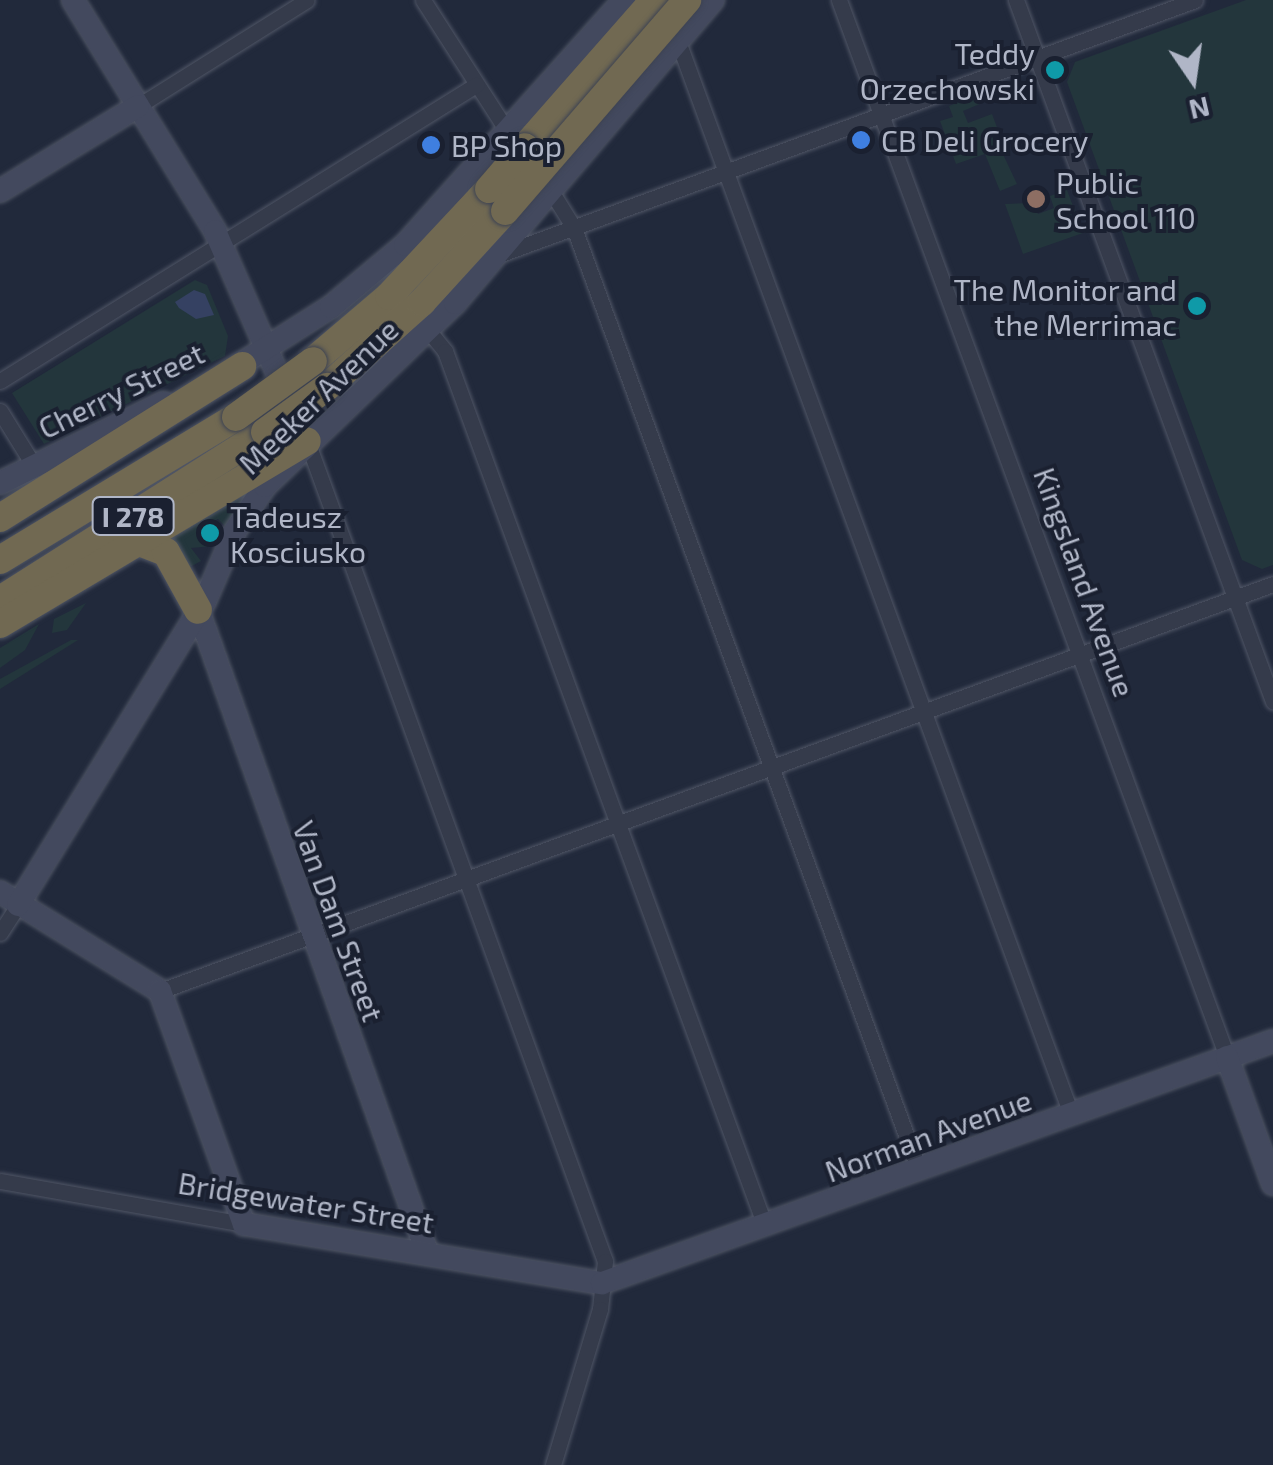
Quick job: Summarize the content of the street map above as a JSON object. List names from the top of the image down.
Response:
{
  "streets": {
    "highway": ["I 278"],
    "main road": [
      "Cherry Street",
      "Meeker Avenue",
      "Kingsland Avenue",
      "Van Dam Street",
      "Norman Avenue",
      "Bridgewater Street"
    ]
  },
  "crossings": [
    ["Cherry Street", "Meeker Avenue"],
    ["Meeker Avenue", "Van Dam Street"],
    ["Kingsland Avenue", "Norman Avenue"],
    ["Van Dam Street", "Bridgewater Street"],
    ["Norman Avenue", "Bridgewater Street"]
  ],
  "places": [
    "Teddy Orzechowski",
    "CB Deli Grocery",
    "BP Shop",
    "Public School 110",
    "The Monitor and the Merrimac",
    "Tadeusz Kosciusko"
  ],
  "north": "bottom"
}
